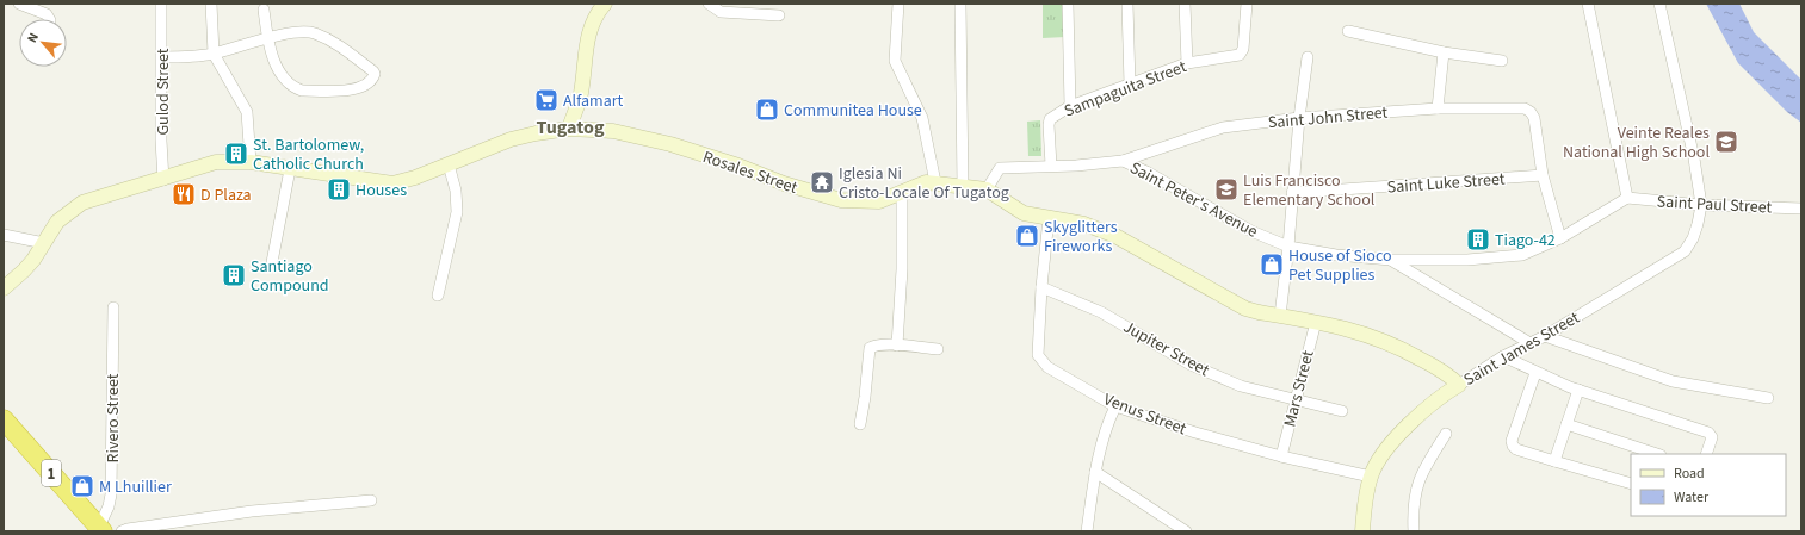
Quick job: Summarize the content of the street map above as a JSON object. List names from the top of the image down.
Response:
{
  "streets": {
    "highway": ["1"],
    "street": [
      "Sampaguita Street",
      "Gulod Street",
      "Saint John Street",
      "Rosales Street",
      "Saint Luke Street",
      "Saint Peter's Avenue",
      "Saint Paul Street",
      "Jupiter Street",
      "Saint James Street",
      "Mars Street",
      "Venus Street",
      "Rivero Street"
    ]
  },
  "crossings": [
    ["Sampaguita Street", "Saint Peter's Avenue"],
    ["Gulod Street", "Rosales Street"],
    ["Saint John Street", "Saint Luke Street"],
    ["Saint John Street", "Saint Peter's Avenue"],
    ["Rosales Street", "Saint Peter's Avenue"],
    ["Rosales Street", "Saint James Street"],
    ["Saint Peter's Avenue", "Saint Paul Street"],
    ["Saint Peter's Avenue", "Saint James Street"],
    ["Saint Paul Street", "Saint James Street"],
    ["Jupiter Street", "Mars Street"],
    ["Jupiter Street", "Venus Street"],
    ["Saint James Street", "Mars Street"],
    ["Saint James Street", "Venus Street"],
    ["Mars Street", "Venus Street"],
    ["Rivero Street", "1"]
  ],
  "districts": ["Tugatog"],
  "places": {
    "supermarket": ["Alfamart"],
    "shop": [
      "Communitea House",
      "Skyglitters Fireworks",
      "House of Sioco Pet Supplies",
      "M Lhuillier"
    ],
    "school or university": ["Veinte Reales National High School", "Luis Francisco Elementary School"],
    "building": [
      "St. Bartolomew, Catholic Church",
      "Houses",
      "Tiago-42",
      "Santiago Compound"
    ],
    "temple": ["Iglesia Ni Cristo-Locale Of Tugatog"],
    "restaurant": ["D Plaza"]
  },
  "legend": ["Road", "Water"],
  "north": "top left"
}
